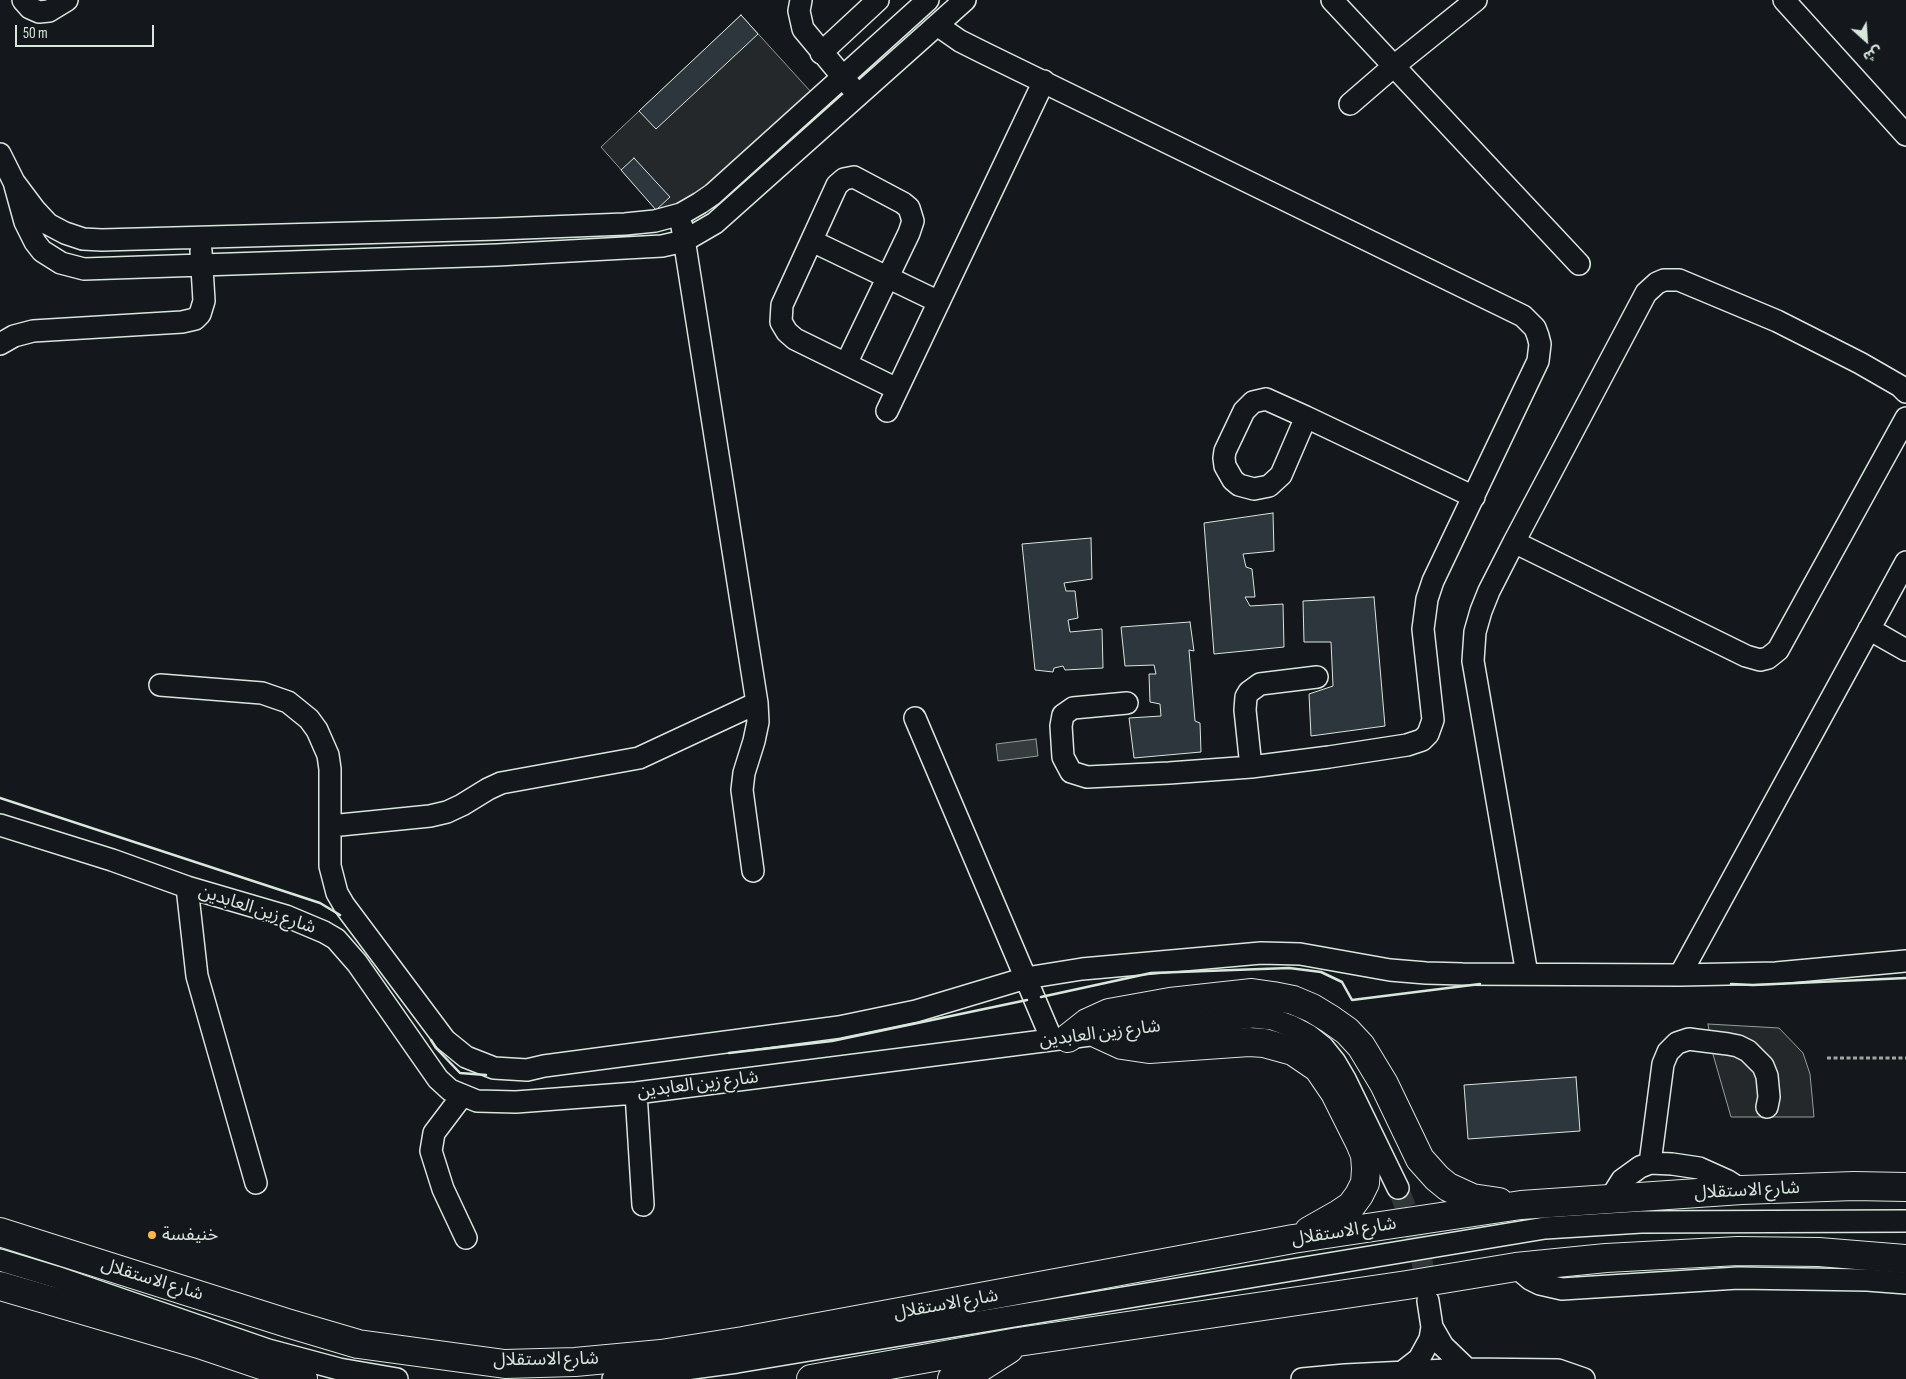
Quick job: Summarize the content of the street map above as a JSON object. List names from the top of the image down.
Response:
{
  "streets": {
    "highway": ["شارع الاستقلال"],
    "street": ["شارع زين العابدين"]
  },
  "places": ["خنيفسة"],
  "scale_bar": "50 m",
  "north": "bottom right"
}
